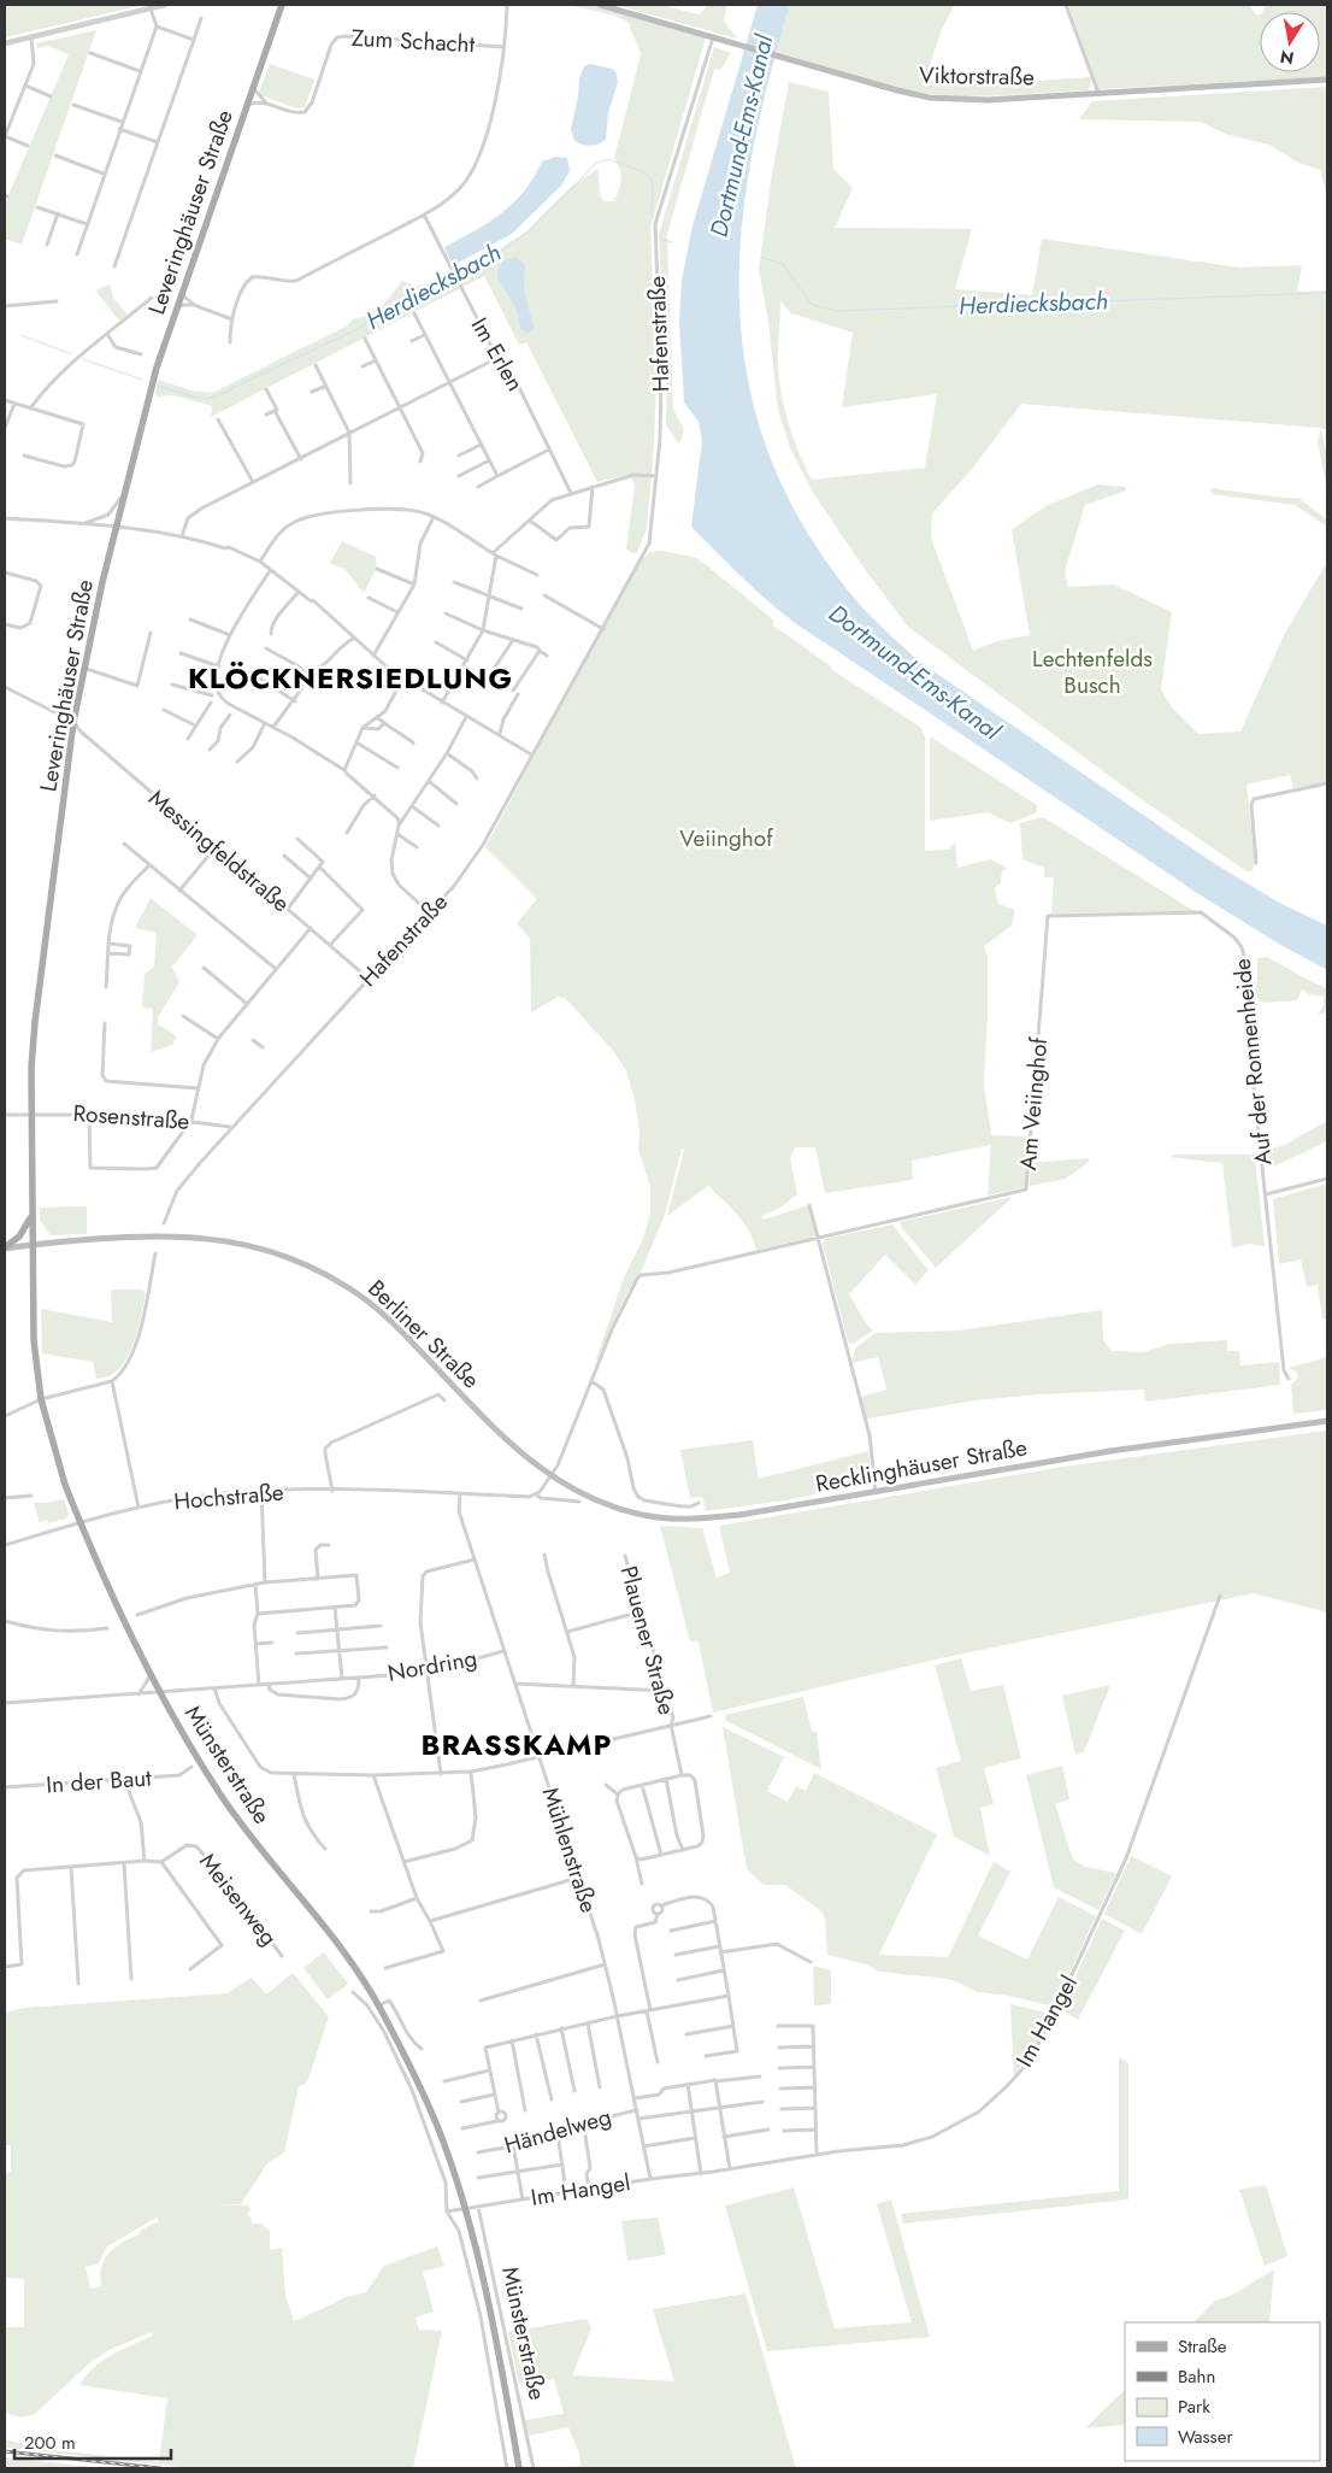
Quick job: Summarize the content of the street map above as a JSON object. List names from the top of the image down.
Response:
{
  "streets": {
    "main road": [
      "Viktorstraße",
      "Leveringhäuser Straße",
      "Berliner Straße",
      "Recklinghäuser Straße",
      "Münsterstraße"
    ],
    "street": [
      "Zum Schacht",
      "Hafenstraße",
      "Im Erlen",
      "Messingfeldstraße",
      "Auf der Ronnenheide",
      "Am Veiinghof",
      "Rosenstraße",
      "Hochstraße",
      "Plauener Straße",
      "Nordring",
      "In der Baut",
      "Mühlenstraße",
      "Meisenweg",
      "Im Hangel",
      "Händelweg"
    ]
  },
  "crossings": [
    ["Zum Schacht", "Leveringhäuser Straße"],
    ["Viktorstraße", "Hafenstraße"],
    ["Leveringhäuser Straße", "Messingfeldstraße"],
    ["Leveringhäuser Straße", "Rosenstraße"],
    ["Leveringhäuser Straße", "Berliner Straße"],
    ["Leveringhäuser Straße", "Hochstraße"],
    ["Leveringhäuser Straße", "Münsterstraße"],
    ["Hafenstraße", "Messingfeldstraße"],
    ["Hafenstraße", "Rosenstraße"],
    ["Auf der Ronnenheide", "Am Veiinghof"],
    ["Am Veiinghof", "Recklinghäuser Straße"],
    ["Berliner Straße", "Recklinghäuser Straße"],
    ["Hochstraße", "Münsterstraße"],
    ["Hochstraße", "Mühlenstraße"],
    ["Nordring", "Münsterstraße"],
    ["Nordring", "Mühlenstraße"],
    ["Münsterstraße", "Im Hangel"],
    ["Mühlenstraße", "Im Hangel"],
    ["Mühlenstraße", "Händelweg"]
  ],
  "districts": ["KLÖCKNERSIEDLUNG", "BRASSKAMP"],
  "water": ["Dortmund-Ems-Kanal", "Herdiecksbach"],
  "parks": ["Lechtenfelds Busch", "Veiinghof"],
  "legend": [
    "Straße",
    "Bahn",
    "Park",
    "Wasser"
  ],
  "scale_bar": "200 m",
  "north": "bottom"
}
